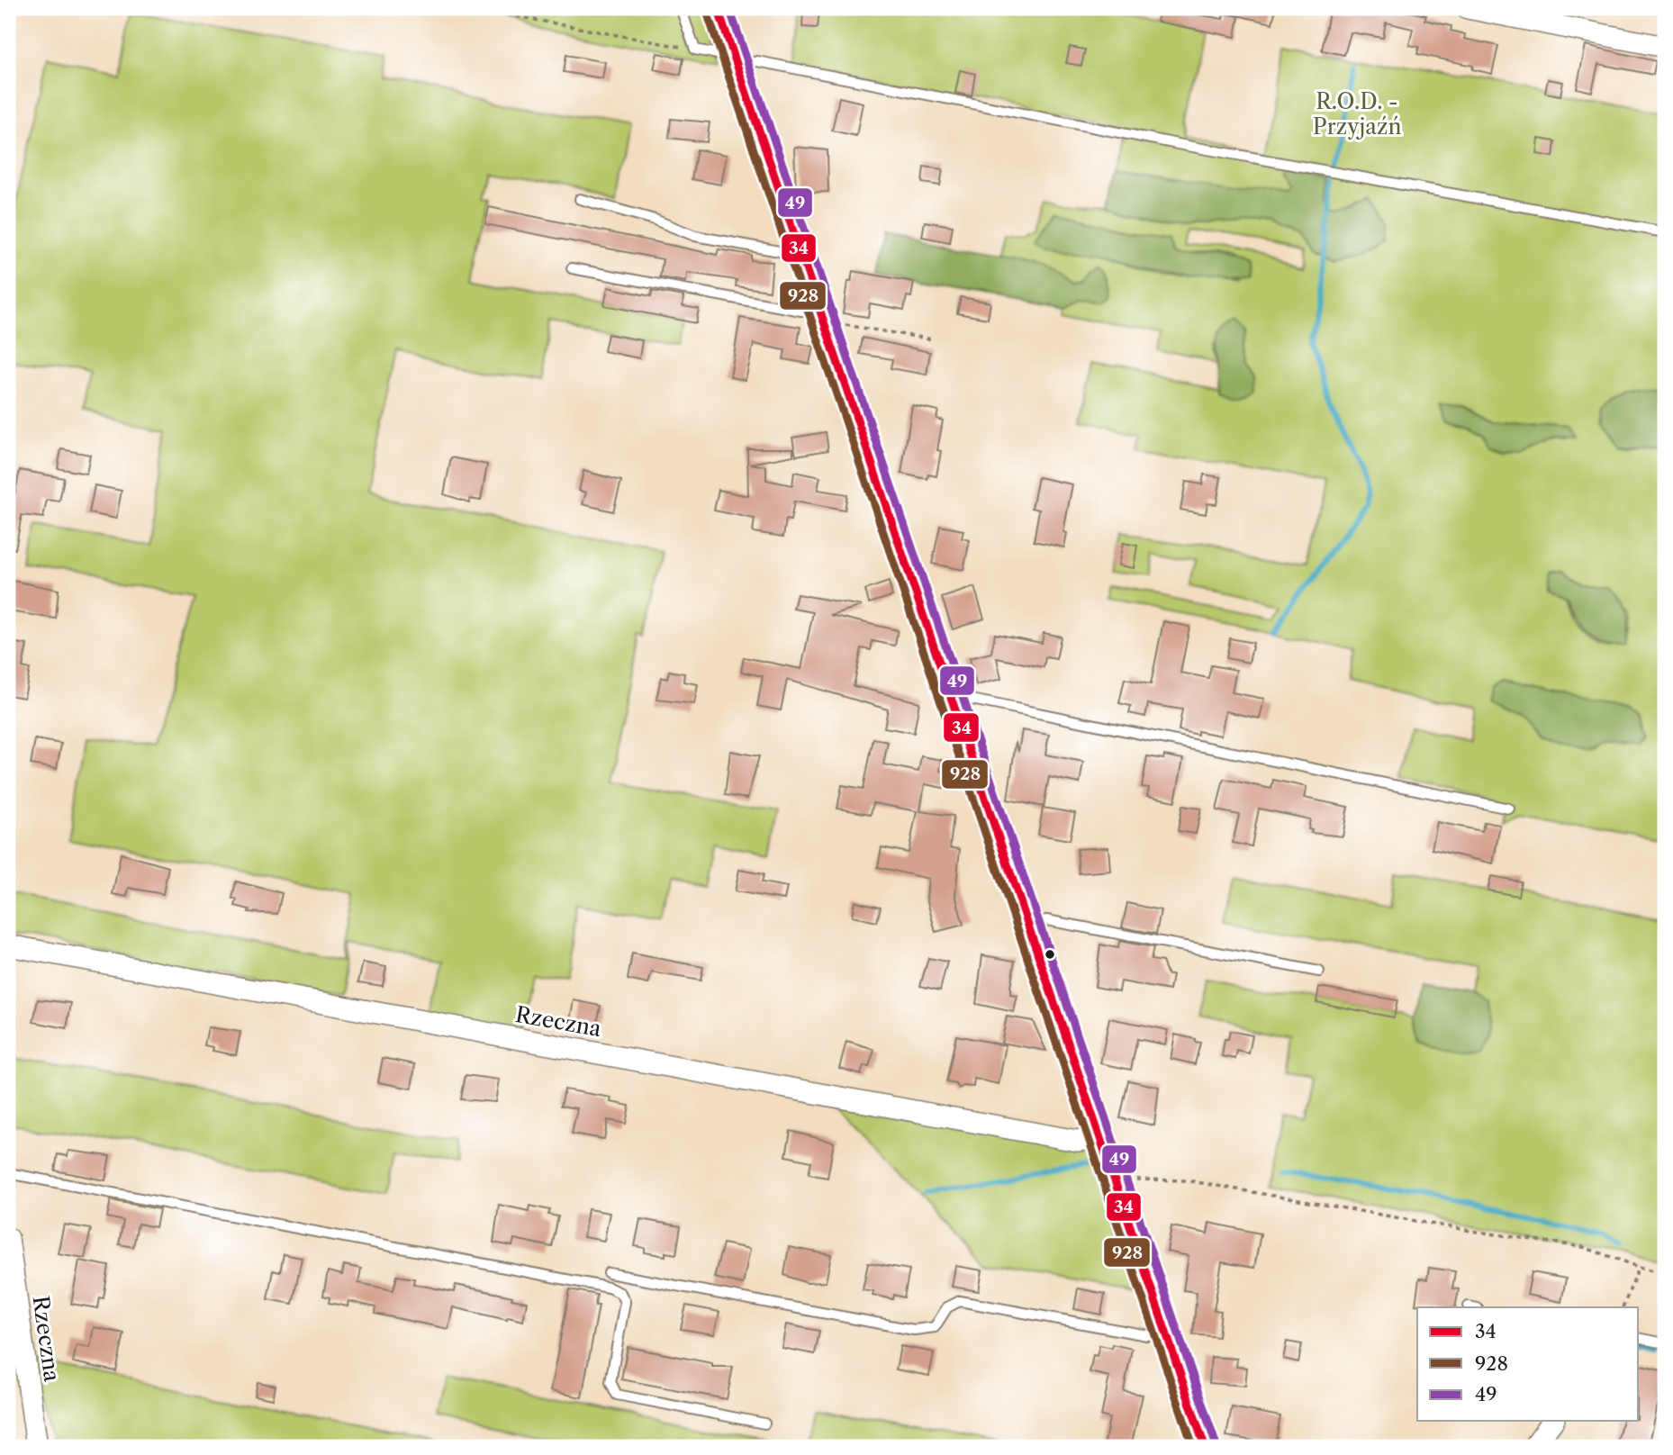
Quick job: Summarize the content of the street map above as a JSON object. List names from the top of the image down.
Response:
{
  "streets": {
    "street": ["Rzeczna"]
  },
  "parks": ["R.O.D. - Przyjaźń"],
  "lines": ["transit line 34", "transit line 49", "transit line 928"],
  "legend": ["34", "928", "49"]
}
